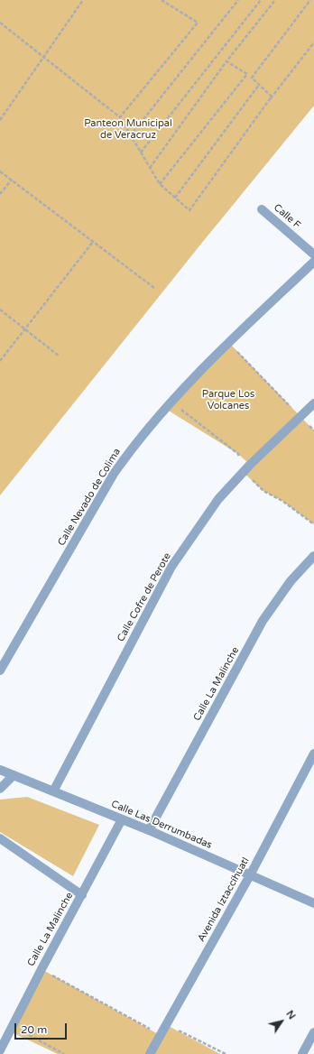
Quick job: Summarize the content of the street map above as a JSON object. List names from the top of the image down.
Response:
{
  "streets": {
    "street": [
      "Calle F",
      "Calle Nevado de Colima",
      "Calle Cofre de Perote",
      "Calle La Malinche",
      "Calle Las Derrumbadas",
      "Avenida Iztaccíhuatl"
    ]
  },
  "crossings": [
    ["Calle Cofre de Perote", "Calle Las Derrumbadas"],
    ["Calle La Malinche", "Calle Las Derrumbadas"],
    ["Calle Las Derrumbadas", "Avenida Iztaccíhuatl"]
  ],
  "parks": ["Panteon Municipal de Veracruz", "Parque Los Volcanes"],
  "scale_bar": "20 m",
  "north": "top right"
}
